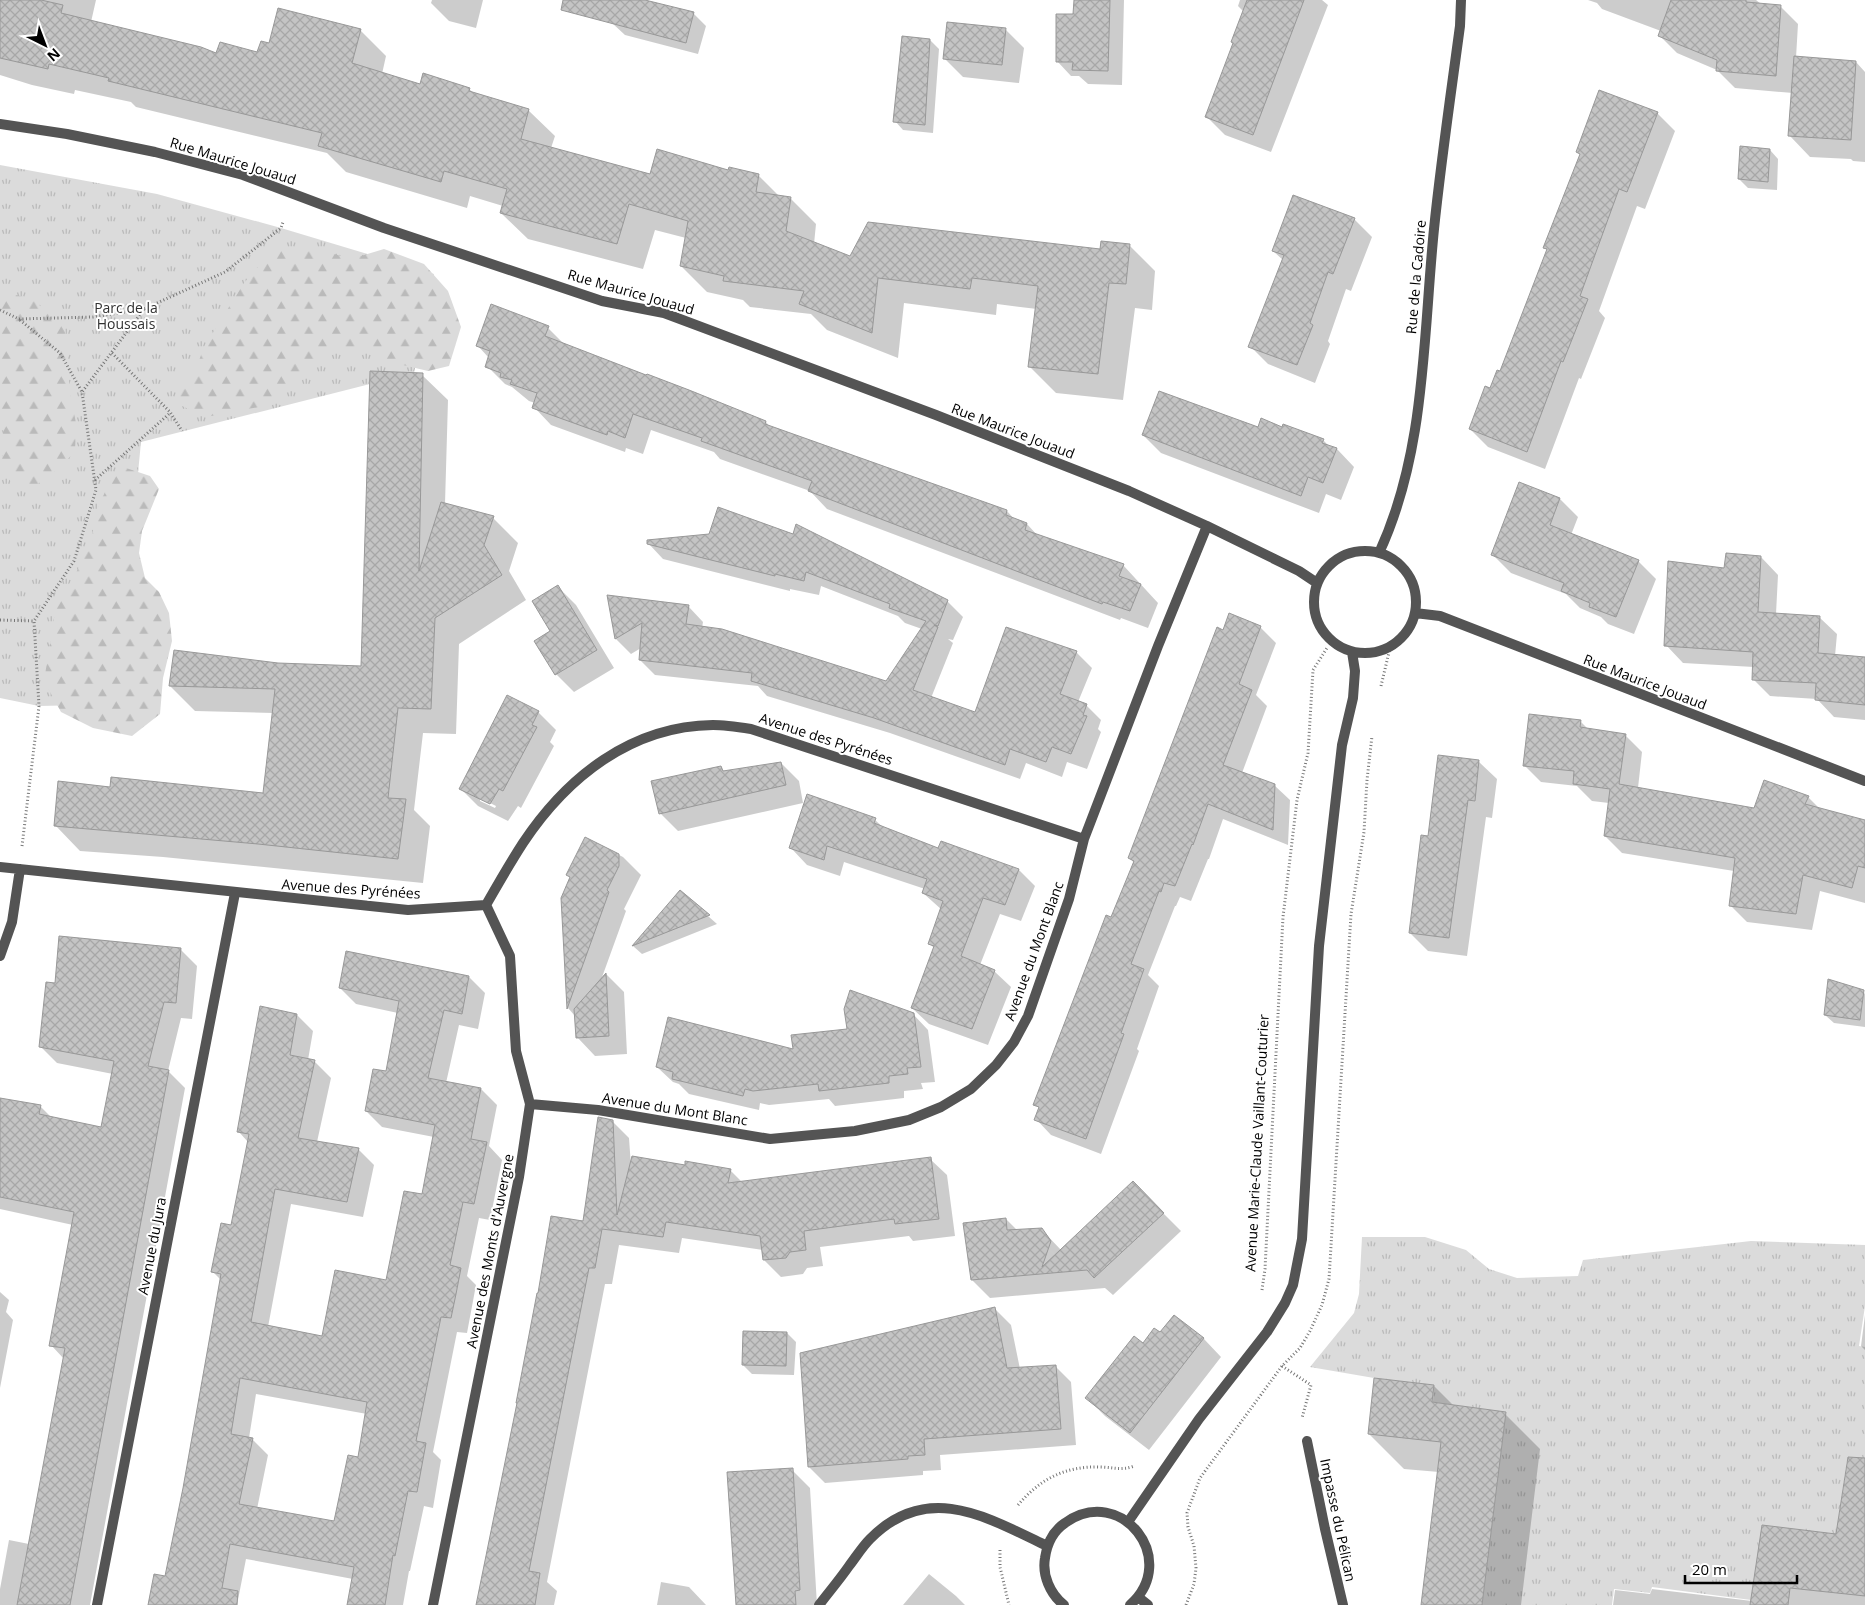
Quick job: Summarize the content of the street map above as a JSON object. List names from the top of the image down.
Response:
{
  "streets": {
    "street": [
      "Rue Maurice Jouaud",
      "Rue de la Cadoire",
      "Avenue des Pyrénées",
      "Avenue du Mont Blanc",
      "Avenue du Jura",
      "Avenue des Monts d'Auvergne",
      "Impasse du Pélican"
    ],
    "path": ["Avenue Marie-Claude Vaillant-Couturier"]
  },
  "crossings": [
    ["Rue Maurice Jouaud", "Rue de la Cadoire"],
    ["Rue Maurice Jouaud", "Avenue du Mont Blanc"],
    ["Rue Maurice Jouaud", "Avenue Marie-Claude Vaillant-Couturier"],
    ["Rue de la Cadoire", "Avenue Marie-Claude Vaillant-Couturier"],
    ["Avenue des Pyrénées", "Avenue du Mont Blanc"],
    ["Avenue des Pyrénées", "Avenue du Jura"],
    ["Avenue des Pyrénées", "Avenue des Monts d'Auvergne"],
    ["Avenue du Mont Blanc", "Avenue des Monts d'Auvergne"]
  ],
  "parks": ["Parc de la Houssais"],
  "scale_bar": "20 m",
  "north": "bottom right"
}
